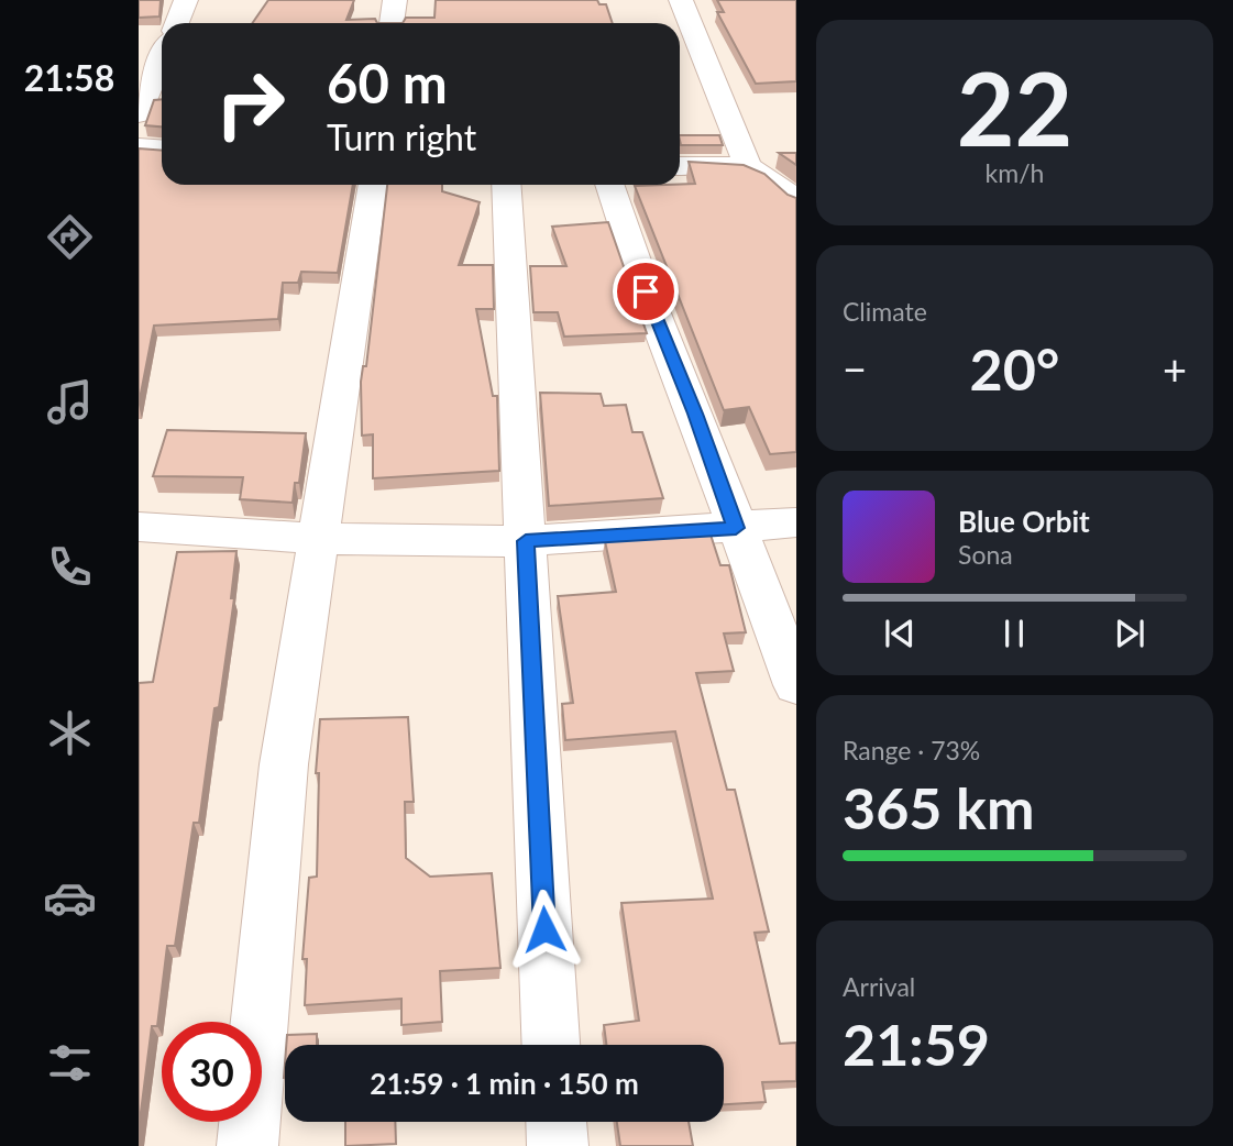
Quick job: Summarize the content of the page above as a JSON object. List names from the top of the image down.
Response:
{
  "page": {
    "tabs": "21:58",
    "tile": [
      ["22", "km/h"],
      "Climate",
      ["Range · 73%", "365 km"],
      ["Arrival", "21:59"]
    ],
    "turn": ["60 m", "Turn right"],
    "heat": ["−", "20°", "+"],
    "song": ["Blue Orbit", "Sona"],
    "limit": "30",
    "trip": "21:59 · 1 min · 150 m"
  }
}
